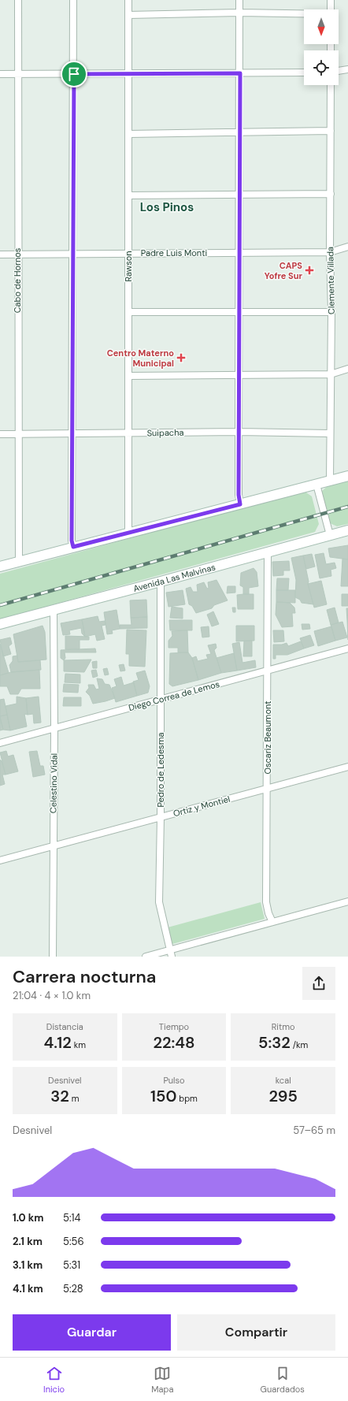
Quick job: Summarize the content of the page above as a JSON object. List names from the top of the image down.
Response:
{
  "streets": {
    "main road": ["Avenida Las Malvinas"],
    "street": [
      "Padre Luis Monti",
      "Rawson",
      "Cabo de Hornos",
      "Clemente Villada",
      "Suipacha",
      "Diego Correa de Lemos",
      "Oscariz Beaumont",
      "Pedro de Ledesma",
      "Celestino Vidal",
      "Ortiz y Montiel"
    ]
  },
  "crossings": [
    ["Padre Luis Monti", "Rawson"],
    ["Padre Luis Monti", "Cabo de Hornos"],
    ["Padre Luis Monti", "Clemente Villada"],
    ["Rawson", "Suipacha"],
    ["Cabo de Hornos", "Suipacha"],
    ["Clemente Villada", "Suipacha"],
    ["Avenida Las Malvinas", "Oscariz Beaumont"],
    ["Avenida Las Malvinas", "Pedro de Ledesma"],
    ["Avenida Las Malvinas", "Celestino Vidal"],
    ["Diego Correa de Lemos", "Oscariz Beaumont"],
    ["Diego Correa de Lemos", "Pedro de Ledesma"],
    ["Diego Correa de Lemos", "Celestino Vidal"],
    ["Oscariz Beaumont", "Ortiz y Montiel"],
    ["Pedro de Ledesma", "Ortiz y Montiel"],
    ["Celestino Vidal", "Ortiz y Montiel"]
  ],
  "districts": ["Los Pinos"],
  "places": {
    "health": ["CAPS Yofre Sur", "Centro Materno Municipal"]
  },
  "north": "bottom",
  "page": {
    "heading": ["Carrera nocturna", "21:04 · 4 × 1.0 km"],
    "stats": [
      ["Distancia", "4.12 km"],
      ["Tiempo", "22:48"],
      ["Ritmo", "5:32 /km"],
      ["Desnivel", "32 m"],
      ["Pulso", "150 bpm"],
      ["kcal", "295"]
    ],
    "chart": ["Desnivel", "57–65 m"],
    "list": [
      {
        "name": "1.0 km",
        "note": "5:14"
      },
      {
        "name": "2.1 km",
        "note": "5:56"
      },
      {
        "name": "3.1 km",
        "note": "5:31"
      },
      {
        "name": "4.1 km",
        "note": "5:28"
      }
    ],
    "buttons": ["Guardar", "Compartir"],
    "tabs": ["Inicio", "Mapa", "Guardados"]
  }
}
